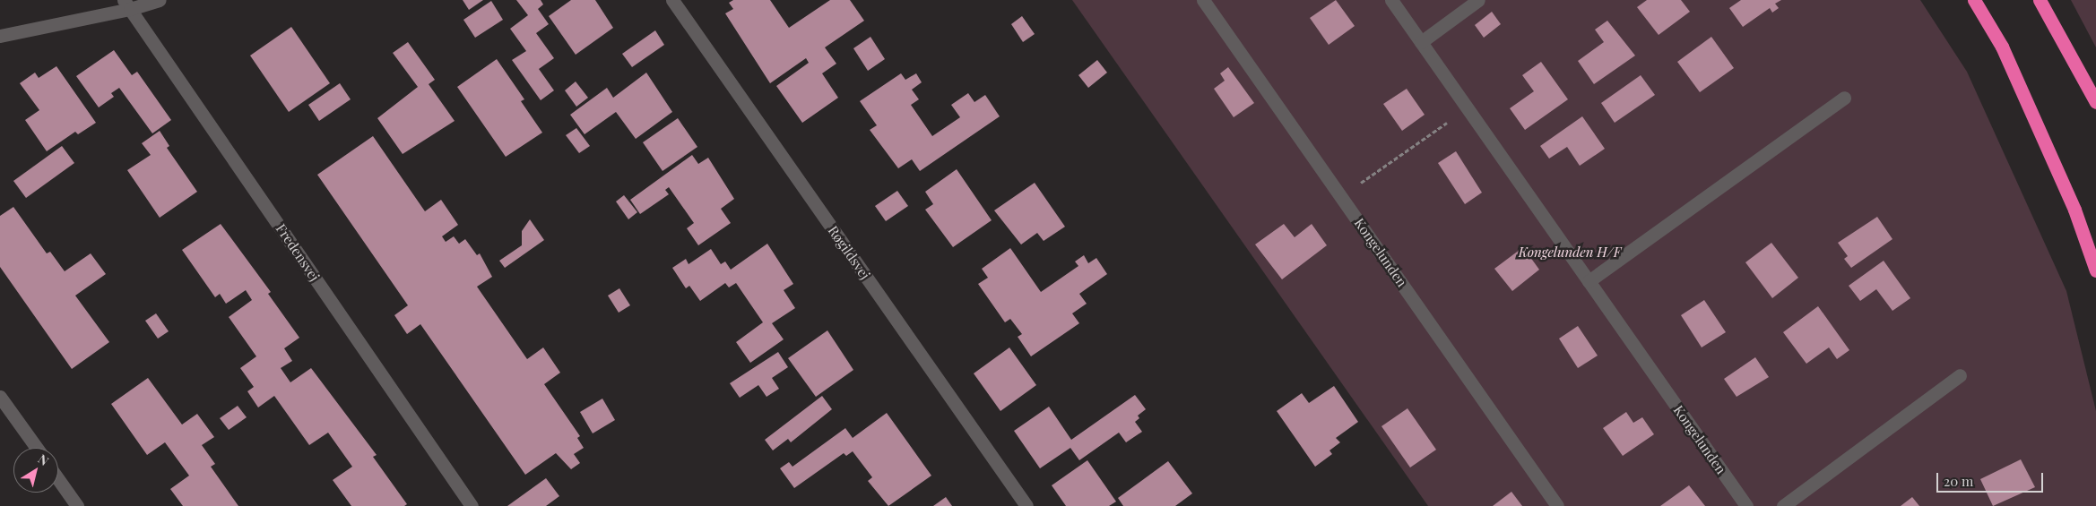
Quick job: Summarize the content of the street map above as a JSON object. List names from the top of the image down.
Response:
{
  "streets": {
    "street": ["Fredensvej", "Røgildsvej", "Kongelunden"]
  },
  "parks": ["Kongelunden H/F"],
  "scale_bar": "20 m",
  "north": "top right"
}
